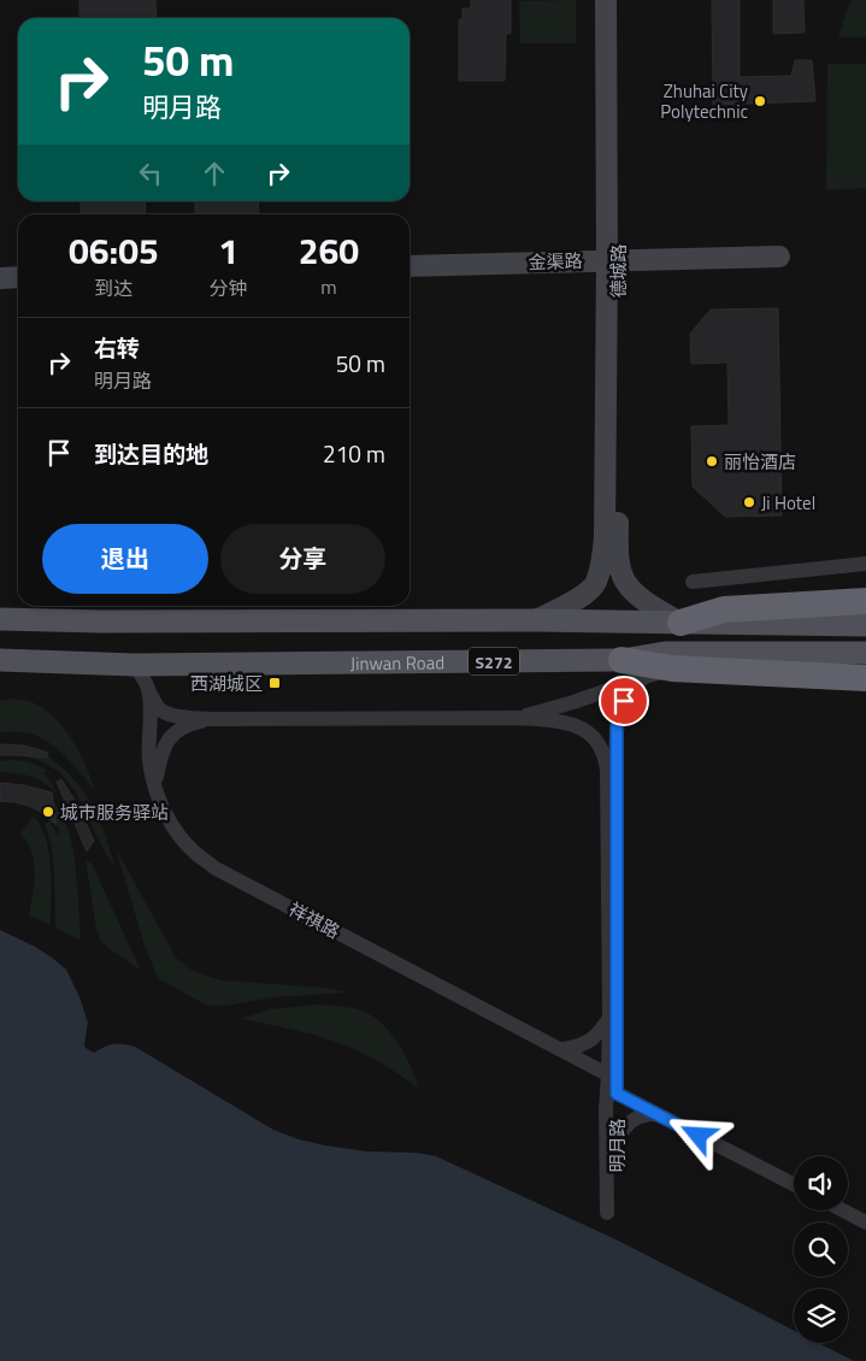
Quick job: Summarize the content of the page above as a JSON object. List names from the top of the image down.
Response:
{
  "streets": {
    "main road": ["S272", "Jinwan Road"],
    "street": [
      "金渠路",
      "德城路",
      "祥祺路",
      "明月路"
    ]
  },
  "crossings": [
    ["金渠路", "德城路"],
    ["Jinwan Road", "祥祺路"],
    ["祥祺路", "明月路"]
  ],
  "places": {
    "other": [
      "Zhuhai City Polytechnic",
      "丽怡酒店",
      "Ji Hotel",
      "城市服务驿站"
    ],
    "transit": ["西湖城区"]
  },
  "page": {
    "turn": ["50 m", "明月路"],
    "eta": [
      "06:05",
      "到达",
      "1",
      "分钟",
      "260",
      "m"
    ],
    "list": [
      {
        "name": "右转",
        "note": "明月路",
        "value": "50 m"
      },
      {
        "name": "到达目的地",
        "value": "210 m"
      }
    ],
    "buttons": ["退出", "分享"]
  }
}
